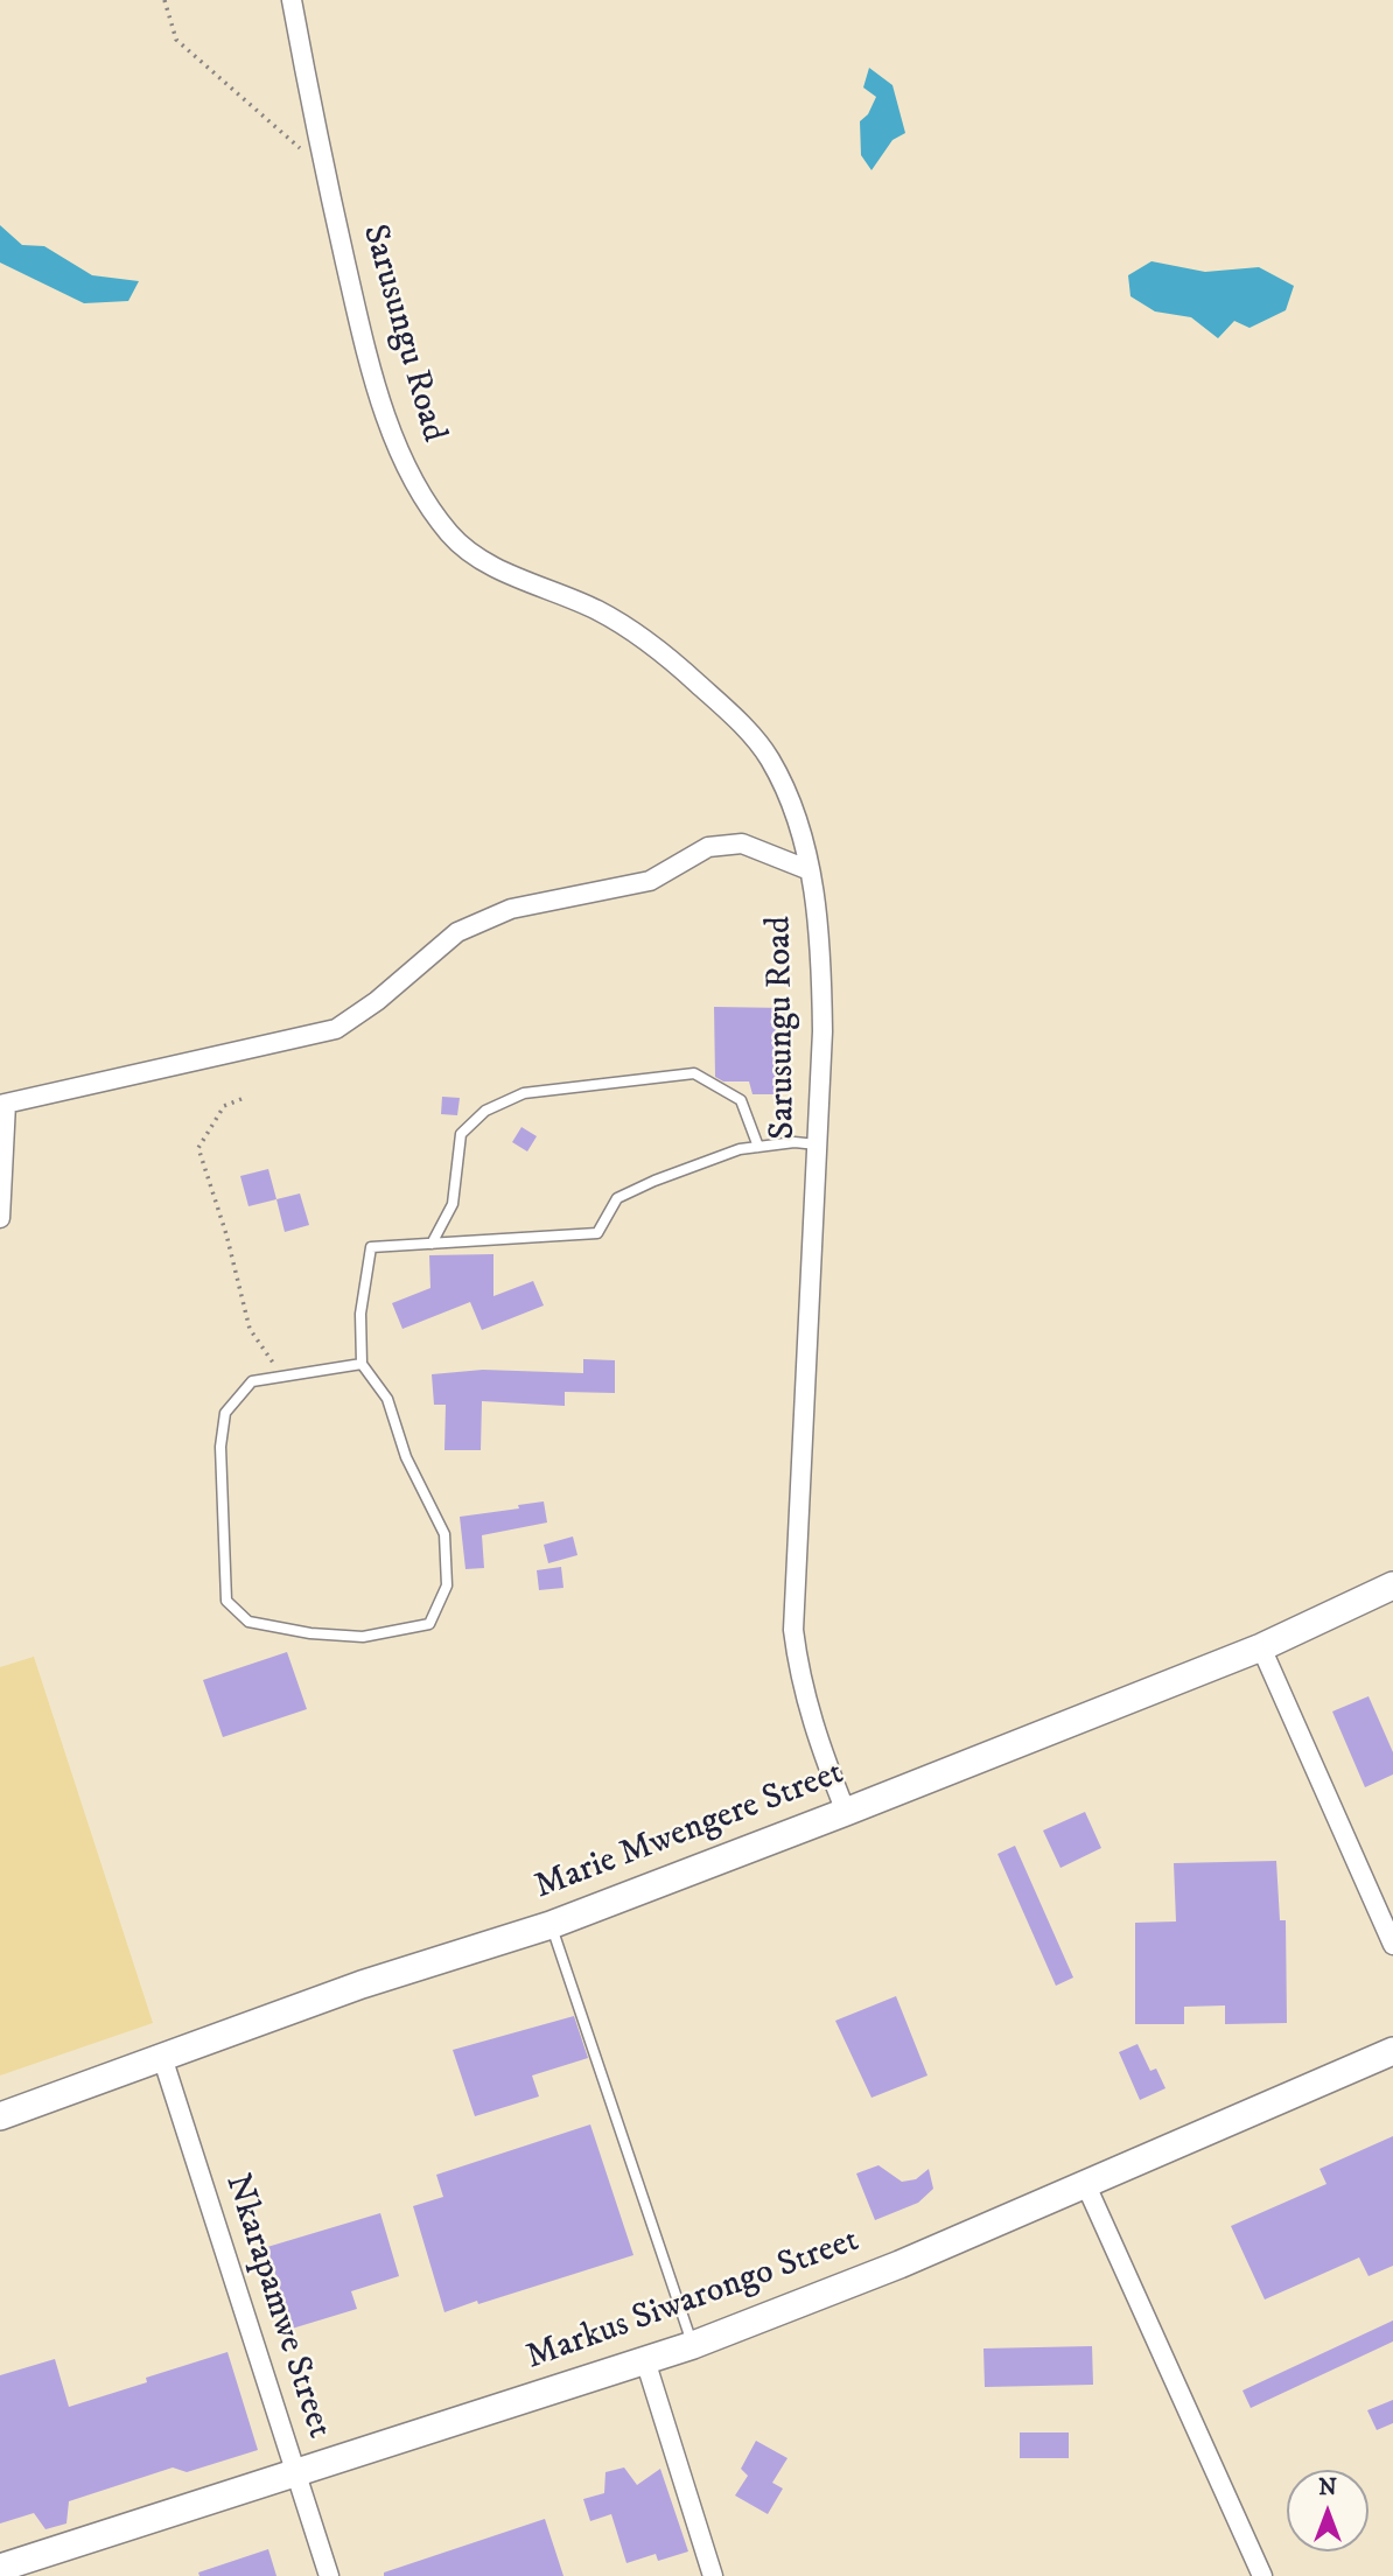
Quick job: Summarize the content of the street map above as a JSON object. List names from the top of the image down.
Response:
{
  "streets": {
    "main road": ["Marie Mwengere Street", "Markus Siwarongo Street"],
    "street": ["Sarusungu Road", "Nkarapamwe Street"]
  },
  "crossings": [
    ["Sarusungu Road", "Marie Mwengere Street"],
    ["Marie Mwengere Street", "Nkarapamwe Street"],
    ["Markus Siwarongo Street", "Nkarapamwe Street"]
  ],
  "north": "top"
}
